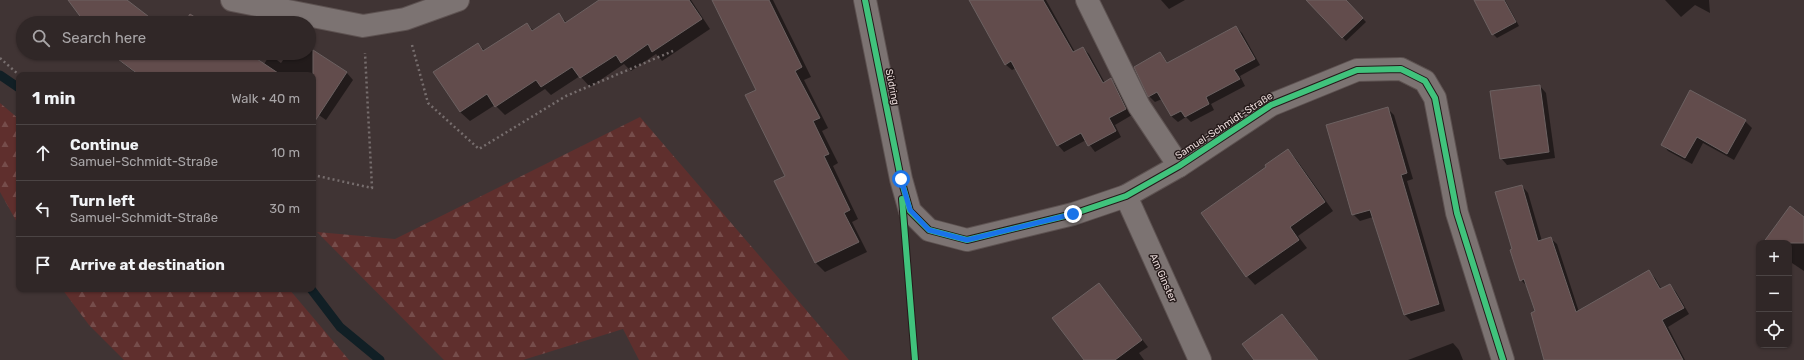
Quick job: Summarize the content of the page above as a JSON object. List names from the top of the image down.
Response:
{
  "streets": {
    "street": ["Südring", "Samuel-Schmidt-Straße", "Am Ginster"]
  },
  "crossings": [
    ["Südring", "Samuel-Schmidt-Straße"],
    ["Samuel-Schmidt-Straße", "Am Ginster"]
  ],
  "page": {
    "search": "Search here",
    "heading": ["1 min", "Walk · 40 m"],
    "list": [
      ["Continue", "Samuel-Schmidt-Straße", "10 m"],
      ["Turn left", "Samuel-Schmidt-Straße", "30 m"],
      "Arrive at destination"
    ],
    "map_buttons": ["+", "−"]
  }
}
